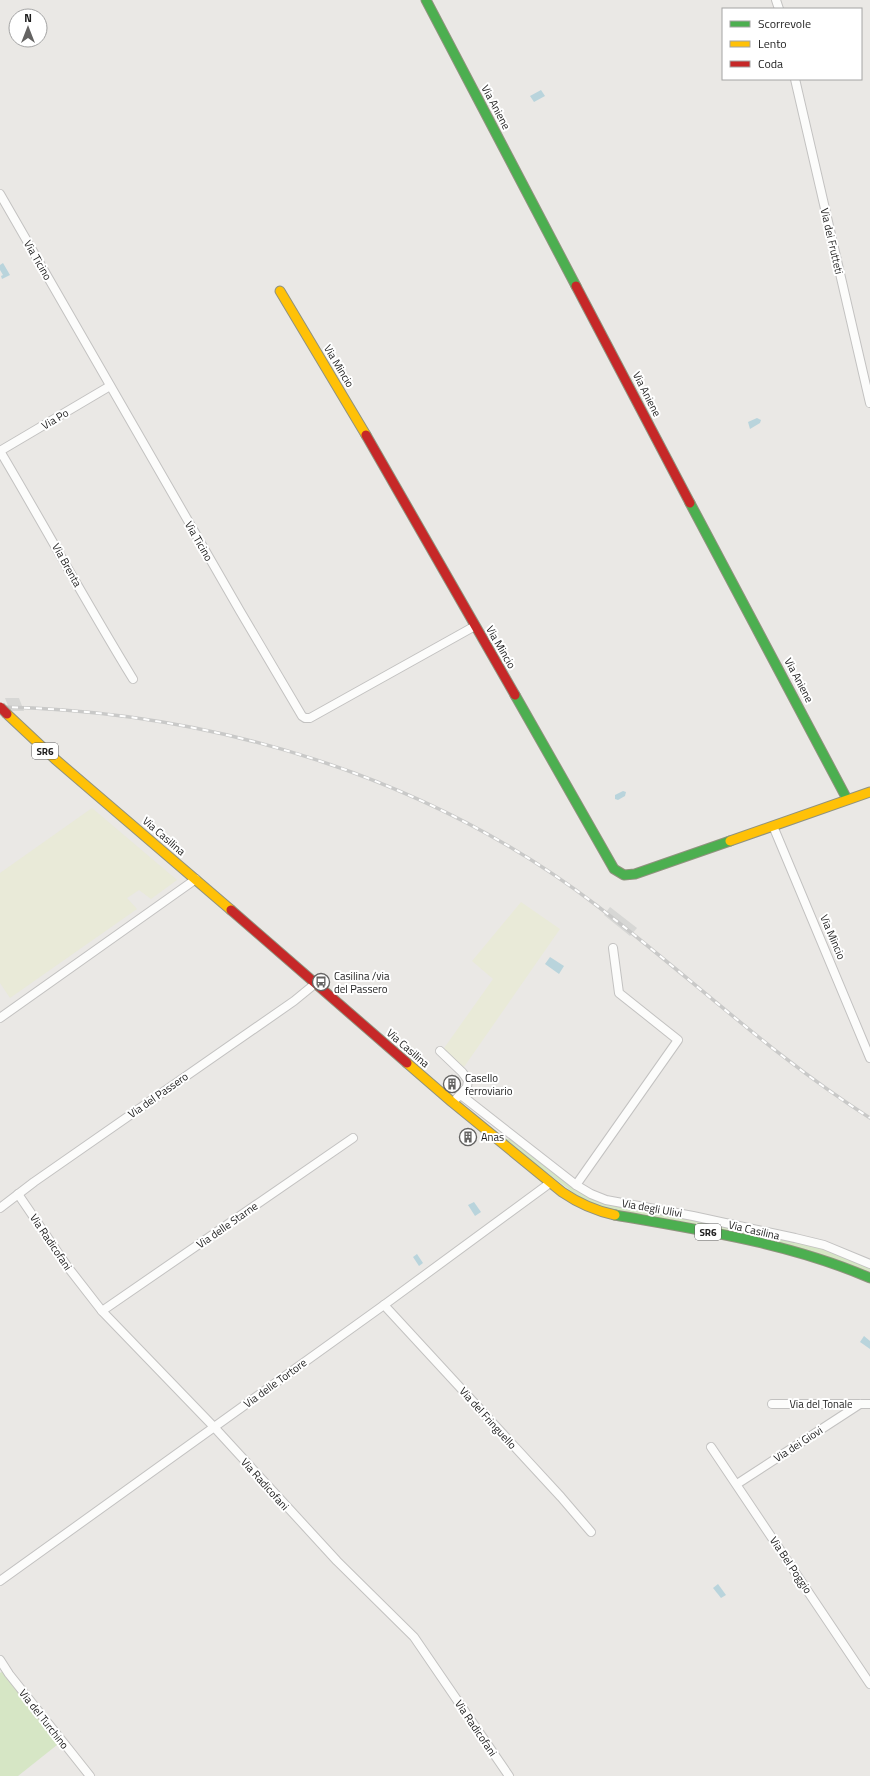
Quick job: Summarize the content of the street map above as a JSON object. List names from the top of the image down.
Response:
{
  "streets": {
    "street": [
      "Via Aniene",
      "Via dei Frutteti",
      "Via Ticino",
      "Via Mincio",
      "Via Po",
      "Via Brenta",
      "SR6",
      "Via Casilina",
      "Via del Passero",
      "Via degli Ulivi",
      "Via delle Starne",
      "Via Radicofani",
      "Via delle Tortore",
      "Via del Tonale",
      "Via del Fringuello",
      "Via dei Giovi",
      "Via Bel Poggio",
      "Via del Turchino"
    ]
  },
  "crossings": [
    ["Via Aniene", "Via Mincio"],
    ["Via Ticino", "Via Mincio"],
    ["Via Ticino", "Via Po"],
    ["Via Po", "Via Brenta"],
    ["Via Casilina", "Via del Passero"],
    ["Via Casilina", "Via delle Tortore"],
    ["Via del Passero", "Via Radicofani"],
    ["Via delle Starne", "Via Radicofani"],
    ["Via Radicofani", "Via delle Tortore"],
    ["Via delle Tortore", "Via del Fringuello"],
    ["Via del Tonale", "Via dei Giovi"],
    ["Via dei Giovi", "Via Bel Poggio"]
  ],
  "places": {
    "bus stop": ["Casilina /via del Passero"],
    "building": ["Casello ferroviario", "Anas"]
  },
  "legend": ["Scorrevole", "Lento", "Coda"],
  "north": "top"
}
